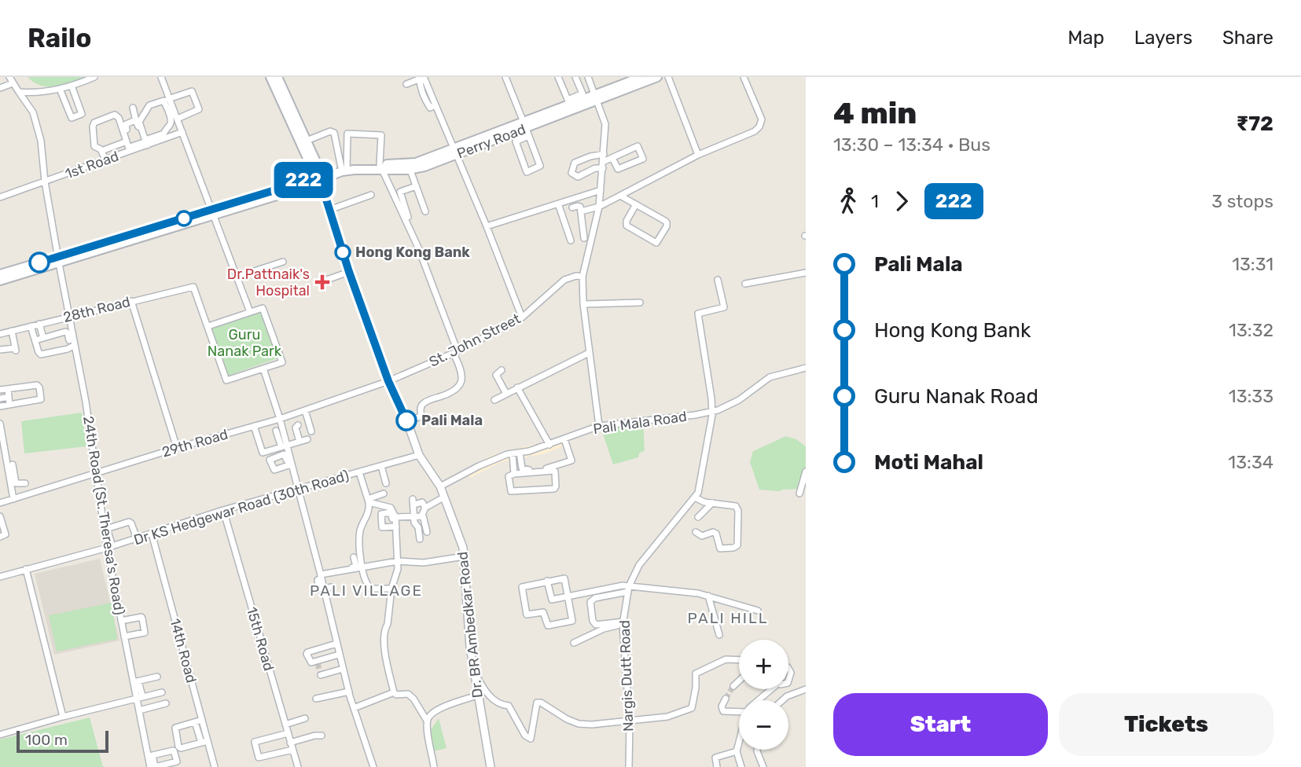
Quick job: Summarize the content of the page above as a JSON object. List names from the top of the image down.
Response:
{
  "streets": {
    "main road": ["Perry Road"],
    "street": [
      "1st Road",
      "28th Road",
      "St. John Street",
      "Pali Mala Road",
      "29th Road",
      "Dr KS Hedgewar Road (30th Road)",
      "24th Road (St. Theresa's Road)",
      "Dr. BR Ambedkar Road",
      "15th Road",
      "14th Road",
      "Nargis Dutt Road"
    ]
  },
  "crossings": [
    ["Perry Road", "24th Road (St. Theresa's Road)"],
    ["Perry Road", "Dr. BR Ambedkar Road"],
    ["1st Road", "24th Road (St. Theresa's Road)"],
    ["28th Road", "24th Road (St. Theresa's Road)"],
    ["St. John Street", "29th Road"],
    ["St. John Street", "Dr. BR Ambedkar Road"],
    ["Pali Mala Road", "Dr. BR Ambedkar Road"],
    ["Pali Mala Road", "Nargis Dutt Road"],
    ["29th Road", "24th Road (St. Theresa's Road)"],
    ["29th Road", "Dr. BR Ambedkar Road"],
    ["Dr KS Hedgewar Road (30th Road)", "24th Road (St. Theresa's Road)"],
    ["Dr KS Hedgewar Road (30th Road)", "Dr. BR Ambedkar Road"],
    ["Dr KS Hedgewar Road (30th Road)", "15th Road"],
    ["Dr KS Hedgewar Road (30th Road)", "14th Road"]
  ],
  "districts": ["PALI VILLAGE", "PALI HILL"],
  "parks": ["Guru Nanak Park"],
  "places": {
    "other": ["Hong Kong Bank", "Pali Mala"],
    "health": ["Dr.Pattnaik's Hospital"]
  },
  "lines": ["bus line 222"],
  "scale_bar": "100 m",
  "page": {
    "header": "Railo",
    "nav": ["Map", "Layers", "Share"],
    "on_map": "222",
    "heading": ["4 min", "13:30 – 13:34 · Bus", "₹72"],
    "legs": ["1", "222", "3 stops"],
    "list": [
      {
        "name": "Pali Mala",
        "value": "13:31"
      },
      {
        "name": "Hong Kong Bank",
        "value": "13:32"
      },
      {
        "name": "Guru Nanak Road",
        "value": "13:33"
      },
      {
        "name": "Moti Mahal",
        "value": "13:34"
      }
    ],
    "map_buttons": ["+", "−"],
    "buttons": ["Start", "Tickets"],
    "scale": "100 m"
  }
}
